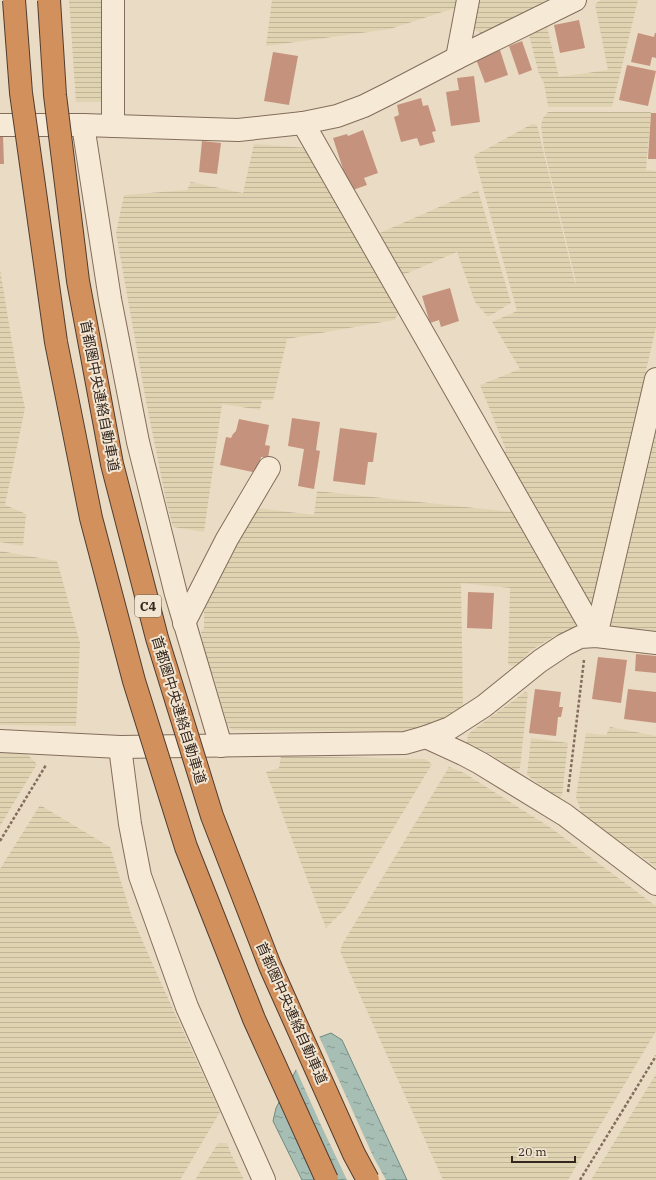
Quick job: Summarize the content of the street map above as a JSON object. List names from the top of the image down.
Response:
{
  "streets": {
    "highway": ["首都圏中央連絡自動車道", "C4"]
  },
  "scale_bar": "20 m"
}
